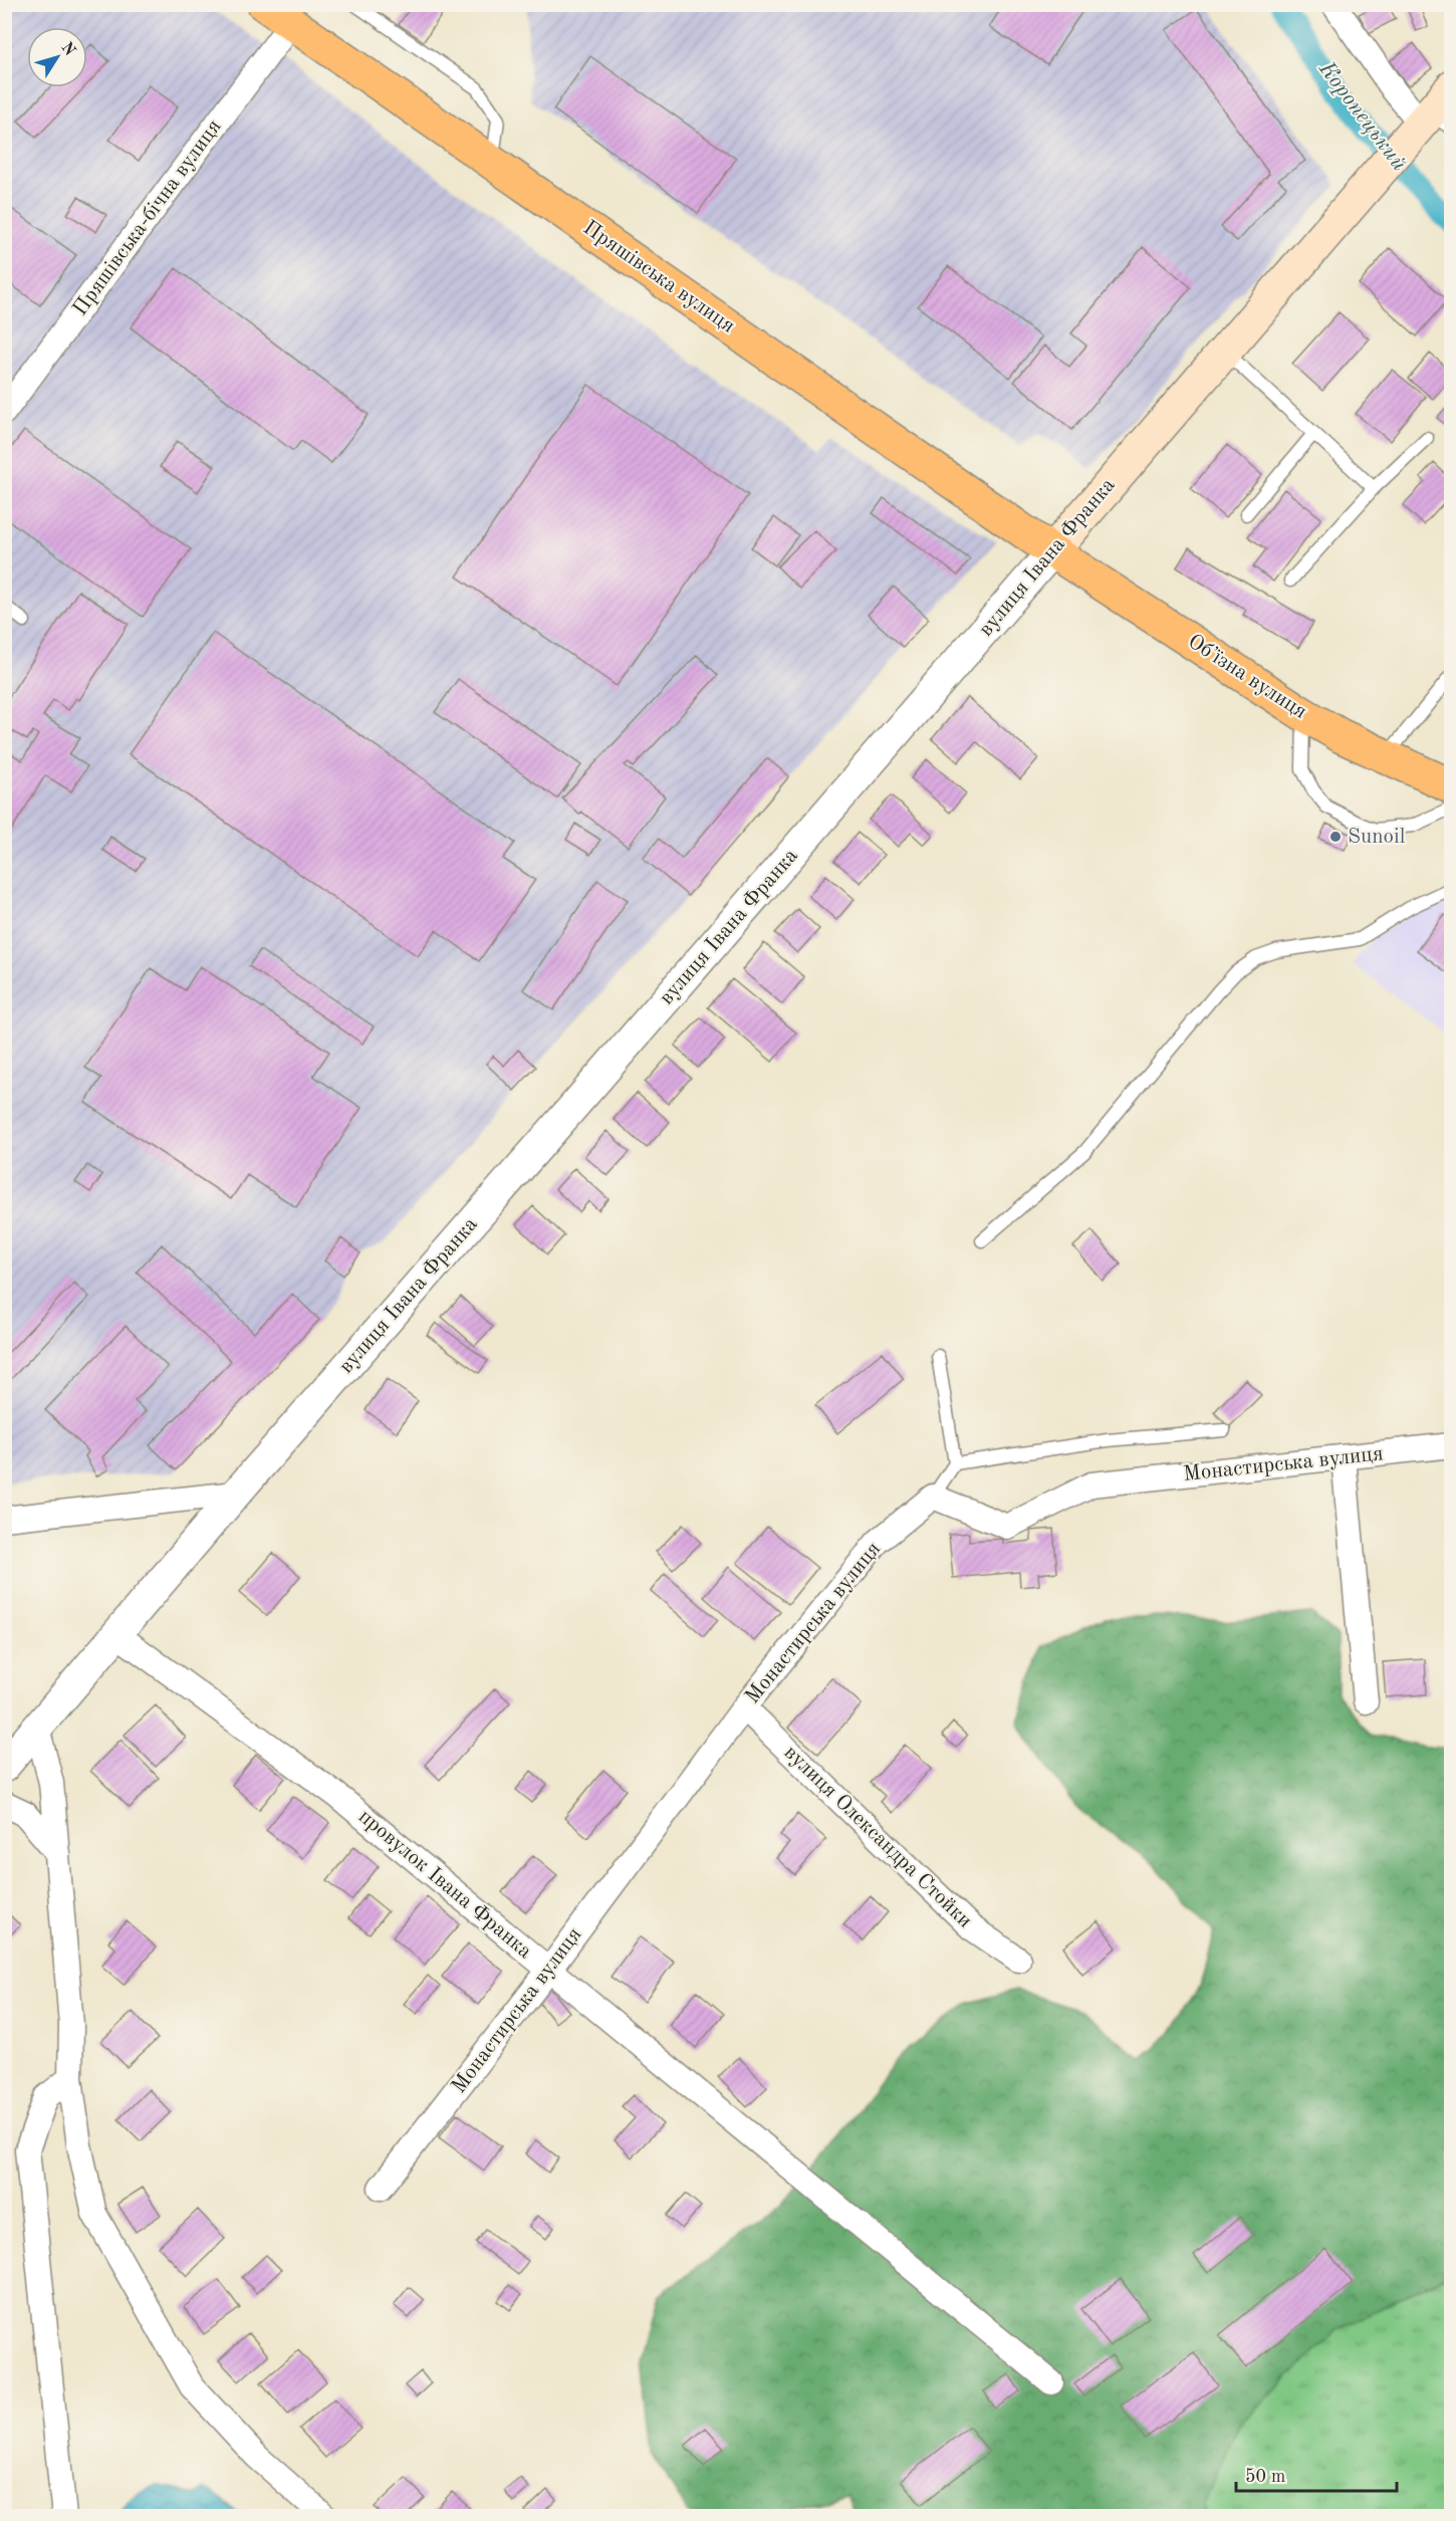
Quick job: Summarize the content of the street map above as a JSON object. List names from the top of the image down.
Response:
{
  "streets": {
    "main road": ["Пряшівська вулиця", "вулиця Івана Франка", "Обʼїзна вулиця"],
    "street": [
      "Пряшівська-бічна вулиця",
      "Монастирська вулиця",
      "вулиця Олександра Стойки",
      "провулок Івана Франка"
    ]
  },
  "crossings": [
    ["Пряшівська-бічна вулиця", "Пряшівська вулиця"],
    ["Пряшівська вулиця", "вулиця Івана Франка"],
    ["Пряшівська вулиця", "Обʼїзна вулиця"],
    ["вулиця Івана Франка", "Обʼїзна вулиця"],
    ["вулиця Івана Франка", "провулок Івана Франка"],
    ["Монастирська вулиця", "вулиця Олександра Стойки"],
    ["Монастирська вулиця", "провулок Івана Франка"]
  ],
  "water": ["Коропецький"],
  "places": ["Sunoil"],
  "scale_bar": "50 m",
  "north": "top right"
}
